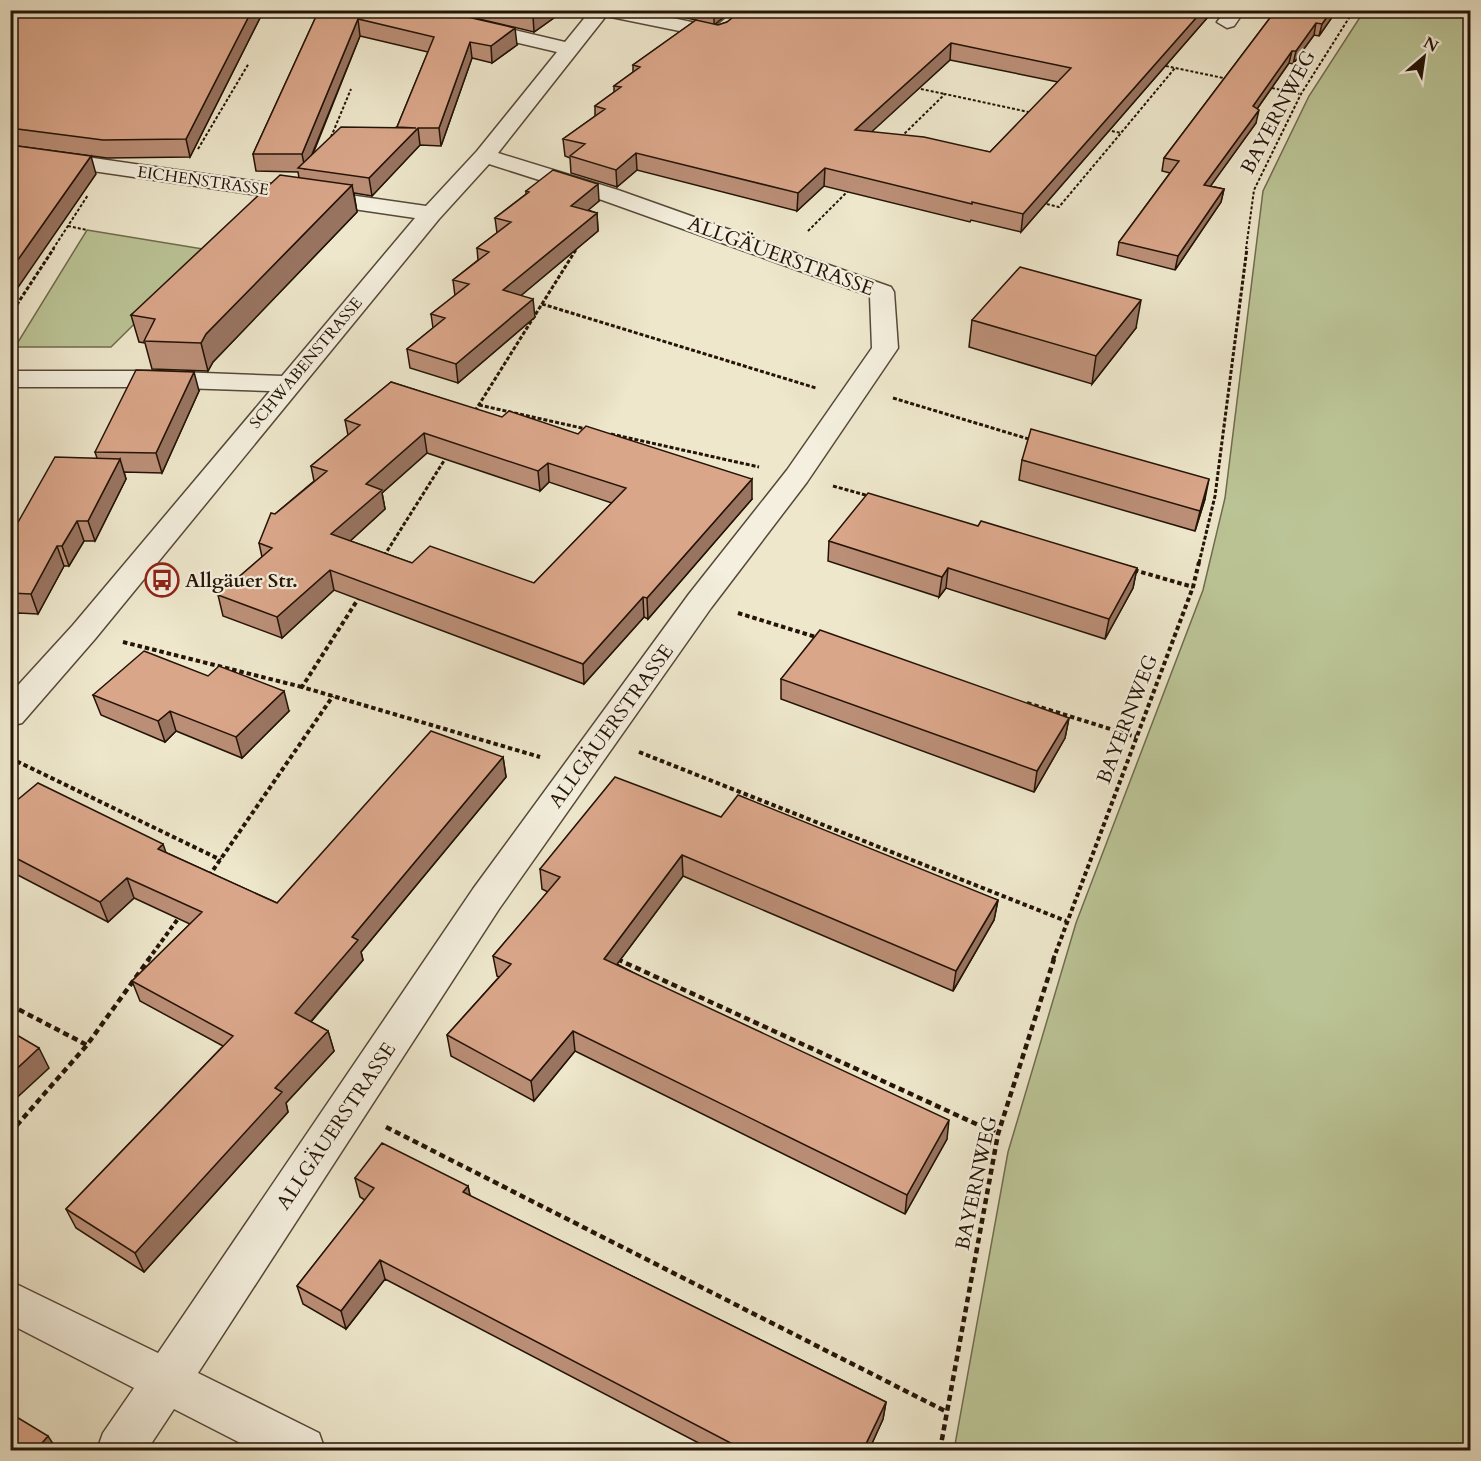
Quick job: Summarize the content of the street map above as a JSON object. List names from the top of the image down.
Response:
{
  "streets": {
    "street": ["EICHENSTRASSE", "ALLGÄUERSTRASSE", "SCHWABENSTRASSE"],
    "path": ["BAYERNWEG"]
  },
  "crossings": [
    ["EICHENSTRASSE", "SCHWABENSTRASSE"],
    ["ALLGÄUERSTRASSE", "SCHWABENSTRASSE"]
  ],
  "places": {
    "bus stop": ["Allgäuer Str."]
  },
  "north": "top right"
}
